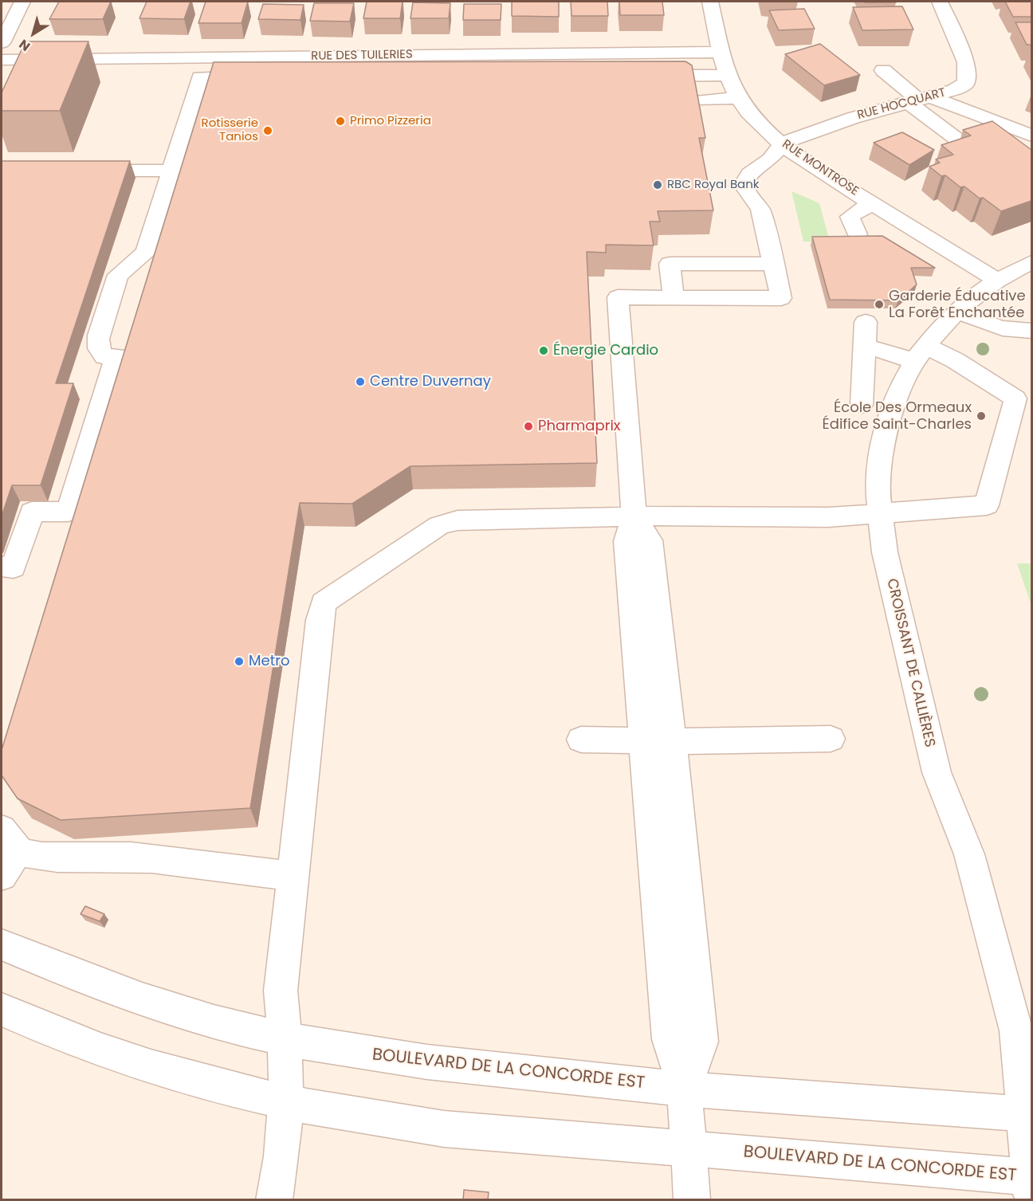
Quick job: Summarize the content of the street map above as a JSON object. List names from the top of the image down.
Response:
{
  "streets": {
    "street": [
      "RUE DES TUILERIES",
      "RUE HOCQUART",
      "RUE MONTROSE",
      "CROISSANT DE CALLIÈRES",
      "BOULEVARD DE LA CONCORDE EST"
    ]
  },
  "crossings": [
    ["RUE DES TUILERIES", "RUE MONTROSE"],
    ["RUE HOCQUART", "RUE MONTROSE"],
    ["RUE MONTROSE", "CROISSANT DE CALLIÈRES"],
    ["CROISSANT DE CALLIÈRES", "BOULEVARD DE LA CONCORDE EST"]
  ],
  "places": [
    "Primo Pizzeria",
    "Rotisserie Tanios",
    "RBC Royal Bank",
    "Garderie Éducative La Forêt Enchantée",
    "Énergie Cardio",
    "Centre Duvernay",
    "École Des Ormeaux Édifice Saint-Charles",
    "Pharmaprix",
    "Metro"
  ],
  "north": "bottom left"
}
